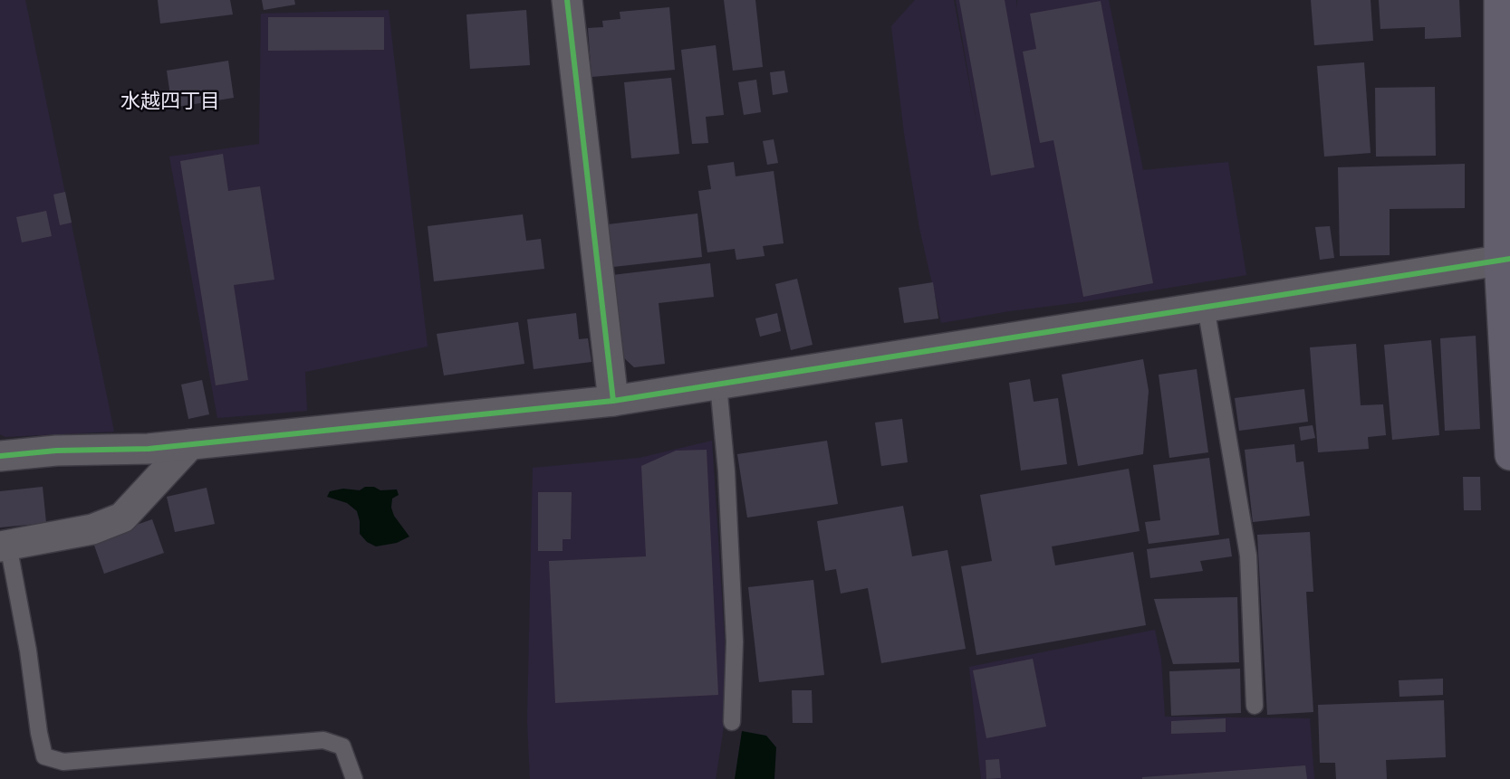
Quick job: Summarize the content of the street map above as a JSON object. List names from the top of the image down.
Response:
{
  "districts": ["水越四丁目"]
}
